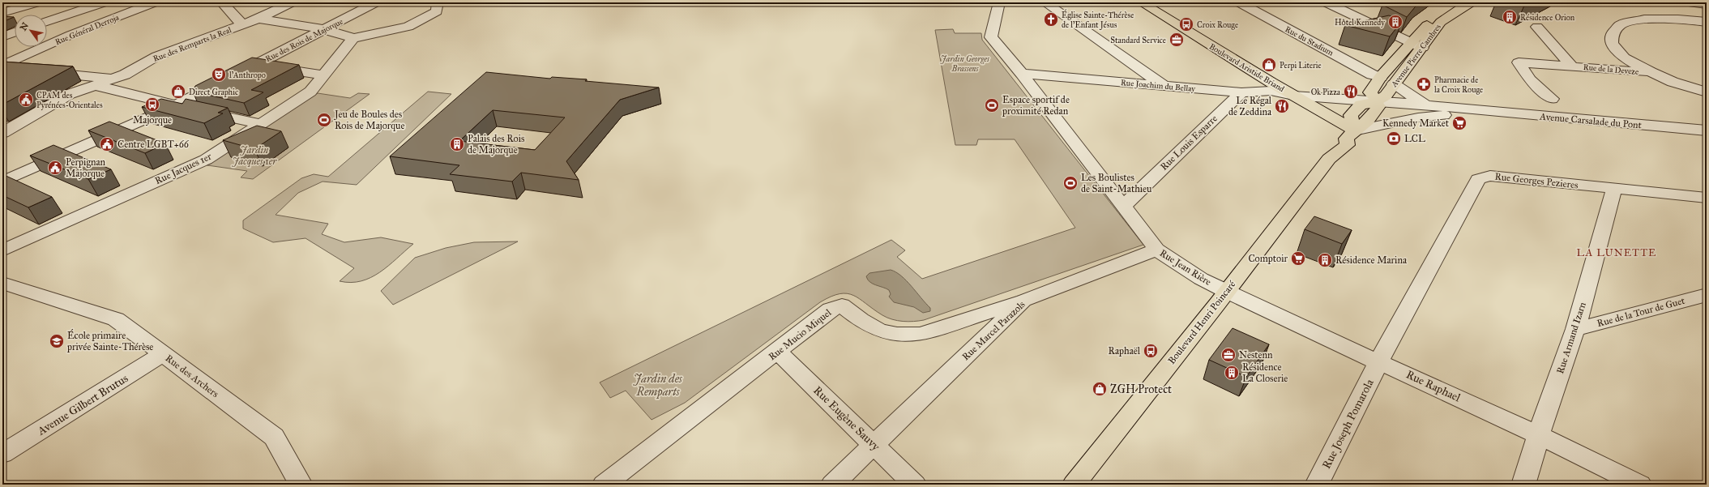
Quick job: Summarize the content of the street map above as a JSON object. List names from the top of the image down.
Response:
{
  "streets": {
    "main road": ["Avenue Pierre Cambres", "Boulevard Aristide Briand", "Boulevard Henri Poincaré"],
    "street": [
      "Rue Général Derroja",
      "Rue des Rois de Majorque",
      "Rue du Stadium",
      "Rue des Remparts la Real",
      "Rue de la Deveze",
      "Rue Joachim du Bellay",
      "Avenue Carsalade du Pont",
      "Rue Louis Esparre",
      "Rue Jacques 1er",
      "Rue Georges Pezieres",
      "Rue Jean Rière",
      "Rue de la Tour de Guet",
      "Rue Marcel Parazols",
      "Rue Mucio Miquel",
      "Rue Armand Izarn",
      "Rue des Archers",
      "Rue Raphael",
      "Avenue Gilbert Brutus",
      "Rue Eugène Sauvy",
      "Rue Joseph Pomarola"
    ]
  },
  "crossings": [
    ["Rue du Stadium", "Avenue Pierre Cambres"],
    ["Avenue Pierre Cambres", "Boulevard Aristide Briand"],
    ["Avenue Pierre Cambres", "Avenue Carsalade du Pont"],
    ["Avenue Pierre Cambres", "Boulevard Henri Poincaré"],
    ["Boulevard Aristide Briand", "Rue Joachim du Bellay"],
    ["Boulevard Aristide Briand", "Avenue Carsalade du Pont"],
    ["Boulevard Aristide Briand", "Boulevard Henri Poincaré"],
    ["Rue Joachim du Bellay", "Avenue Carsalade du Pont"],
    ["Rue Joachim du Bellay", "Rue Louis Esparre"],
    ["Rue Joachim du Bellay", "Rue Jean Rière"],
    ["Avenue Carsalade du Pont", "Boulevard Henri Poincaré"],
    ["Rue Louis Esparre", "Rue Jean Rière"],
    ["Rue Georges Pezieres", "Rue Armand Izarn"],
    ["Rue Georges Pezieres", "Rue Raphael"],
    ["Rue Georges Pezieres", "Rue Joseph Pomarola"],
    ["Rue Jean Rière", "Boulevard Henri Poincaré"],
    ["Rue Jean Rière", "Rue Marcel Parazols"],
    ["Rue Jean Rière", "Rue Raphael"],
    ["Rue de la Tour de Guet", "Rue Armand Izarn"],
    ["Boulevard Henri Poincaré", "Rue Raphael"],
    ["Rue Marcel Parazols", "Rue Mucio Miquel"],
    ["Rue Marcel Parazols", "Rue Eugène Sauvy"],
    ["Rue Mucio Miquel", "Rue Eugène Sauvy"],
    ["Rue Armand Izarn", "Rue Raphael"],
    ["Rue des Archers", "Avenue Gilbert Brutus"],
    ["Rue Raphael", "Rue Joseph Pomarola"]
  ],
  "districts": ["LA LUNETTE"],
  "parks": ["Jardin Georges Brassens", "Jardin Jacques 1er", "Jardin des Remparts"],
  "places": {
    "building": [
      "Résidence Orion",
      "Hôtel Kennedy",
      "Palais des Rois de Majorque",
      "Résidence Marina",
      "Résidence La Closerie"
    ],
    "church": ["Église Sainte-Thérèse de l'Enfant Jésus"],
    "bus stop": ["Croix Rouge", "Majorque", "Raphaël"],
    "office": ["Standard Service", "Nestenn"],
    "shop": ["Perpi Literie", "Direct Graphic", "ZGH Protect"],
    "theatre": ["l'Anthropo"],
    "pharmacy": ["Pharmacie de la Croix Rouge"],
    "restaurant": ["Ok Pizza", "Le Régal de Zeddina"],
    "public building": ["CPAM des Pyrénées-Orientales", "Centre LGBT+66", "Perpignan Majorque"],
    "sports": ["Espace sportif de proximité Redan", "Jeu de Boules des Rois de Majorque", "Les Boulistes de Saint-Mathieu"],
    "supermarket": ["Kennedy Market", "Comptoir"],
    "bank": ["LCL"],
    "school or university": ["École primaire privée Sainte-Thérèse"]
  },
  "north": "top left"
}
